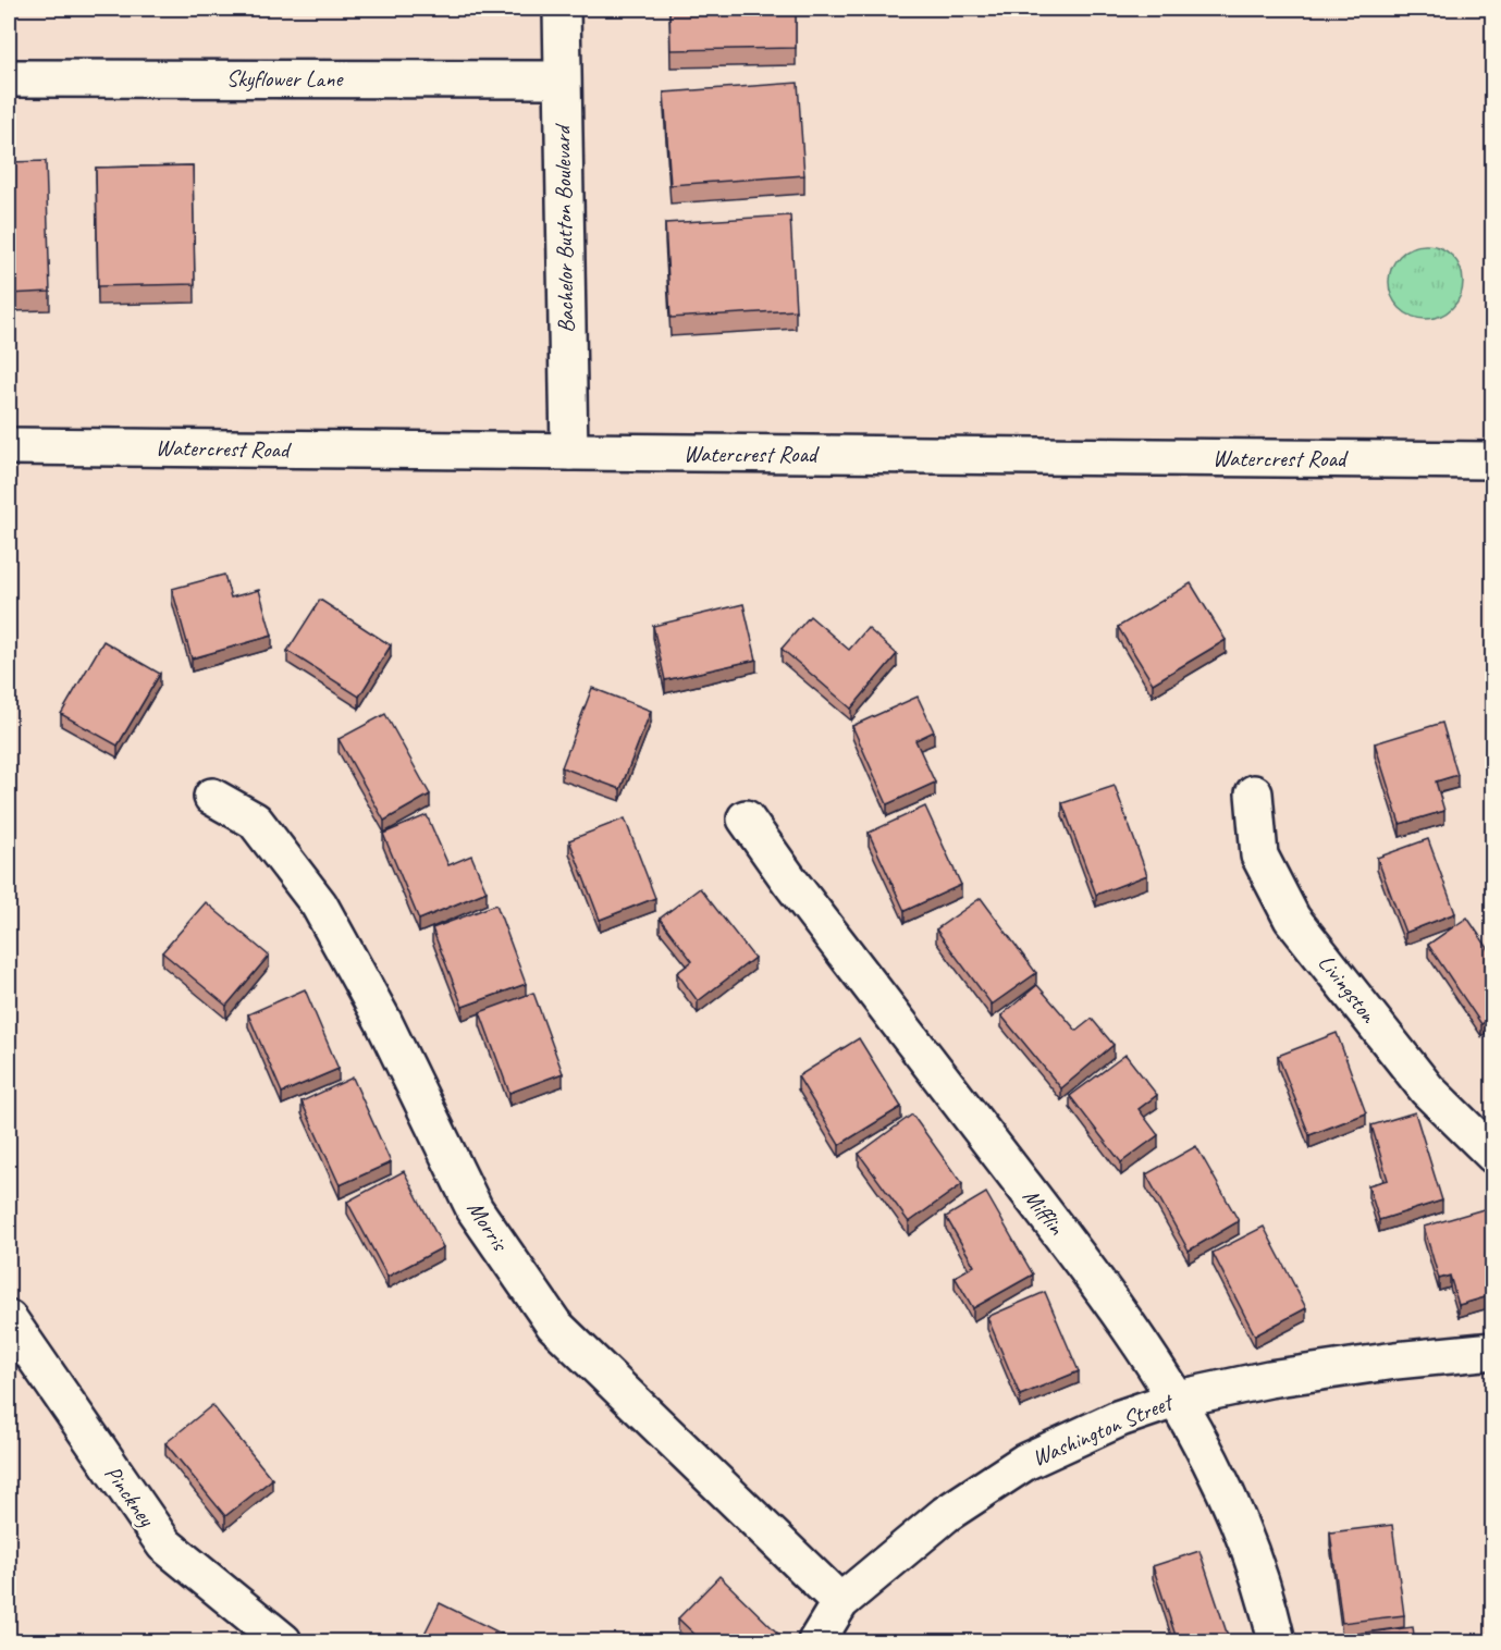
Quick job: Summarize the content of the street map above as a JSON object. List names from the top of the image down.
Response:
{
  "streets": {
    "street": [
      "Skyflower Lane",
      "Bachelor Button Boulevard",
      "Watercrest Road",
      "Livingston",
      "Mifflin",
      "Morris",
      "Washington Street",
      "Pinckney"
    ]
  },
  "crossings": [
    ["Skyflower Lane", "Bachelor Button Boulevard"],
    ["Bachelor Button Boulevard", "Watercrest Road"],
    ["Mifflin", "Washington Street"],
    ["Morris", "Washington Street"]
  ]
}
